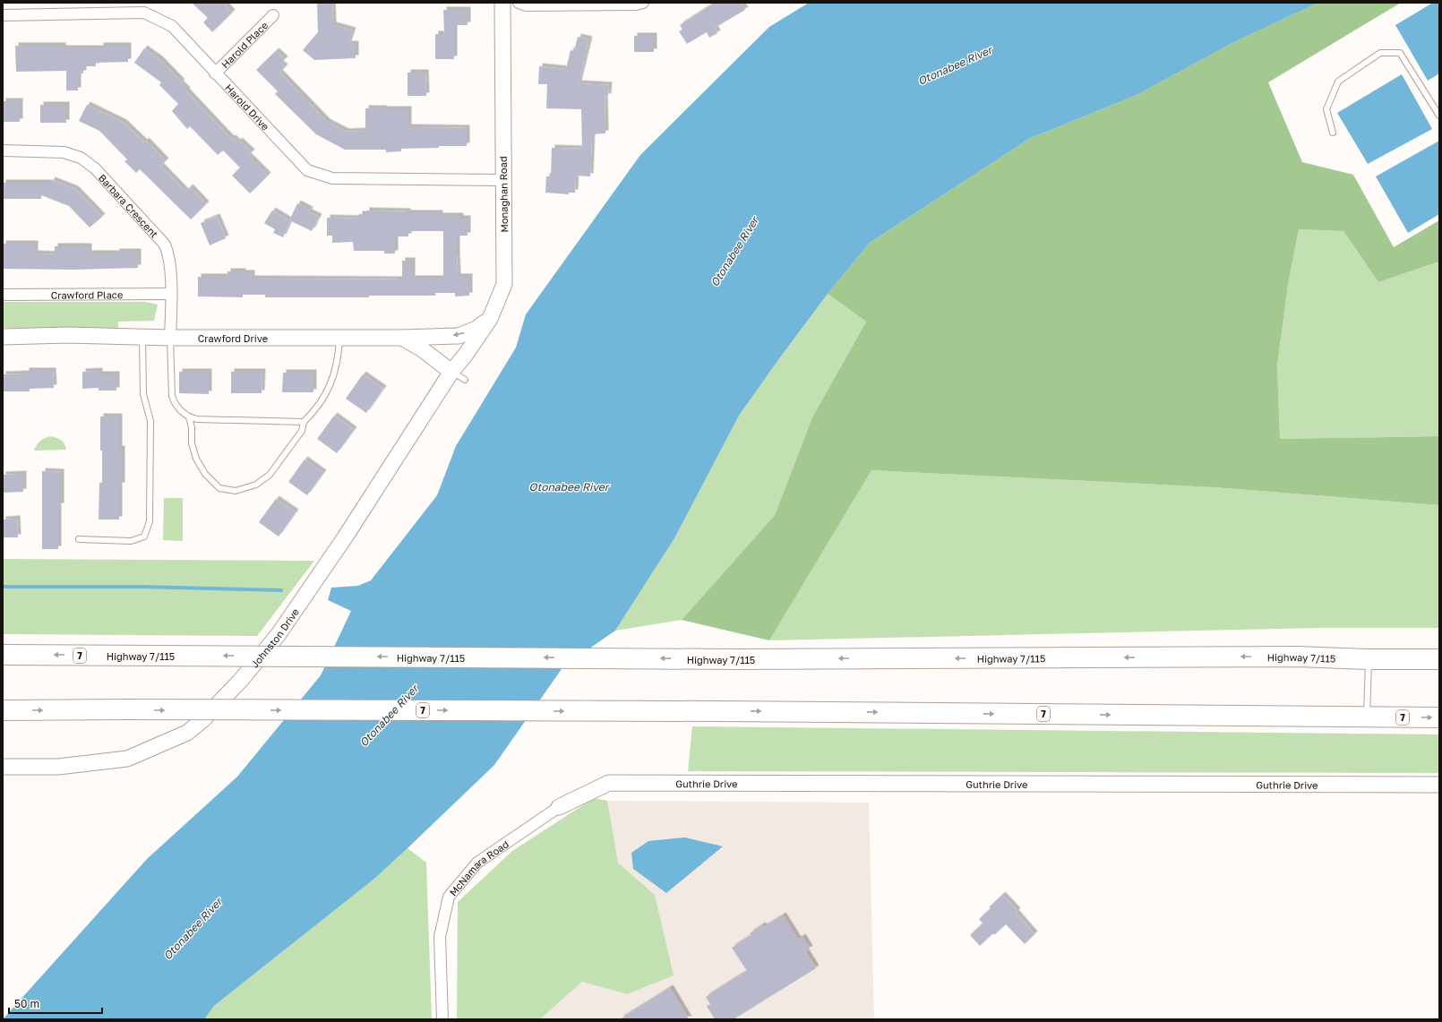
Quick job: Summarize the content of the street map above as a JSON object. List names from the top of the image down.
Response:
{
  "streets": {
    "highway": ["7", "Highway 7/115"],
    "street": [
      "Harold Place",
      "Harold Drive",
      "Monaghan Road",
      "Barbara Crescent",
      "Crawford Place",
      "Crawford Drive",
      "Johnston Drive",
      "Guthrie Drive",
      "McNamara Road"
    ]
  },
  "crossings": [
    ["Harold Place", "Harold Drive"],
    ["Harold Drive", "Monaghan Road"],
    ["Monaghan Road", "Crawford Drive"],
    ["Monaghan Road", "Johnston Drive"],
    ["Barbara Crescent", "Crawford Place"],
    ["Barbara Crescent", "Crawford Drive"],
    ["Crawford Drive", "Johnston Drive"],
    ["Guthrie Drive", "McNamara Road"]
  ],
  "water": ["Otonabee River"],
  "scale_bar": "50 m"
}
